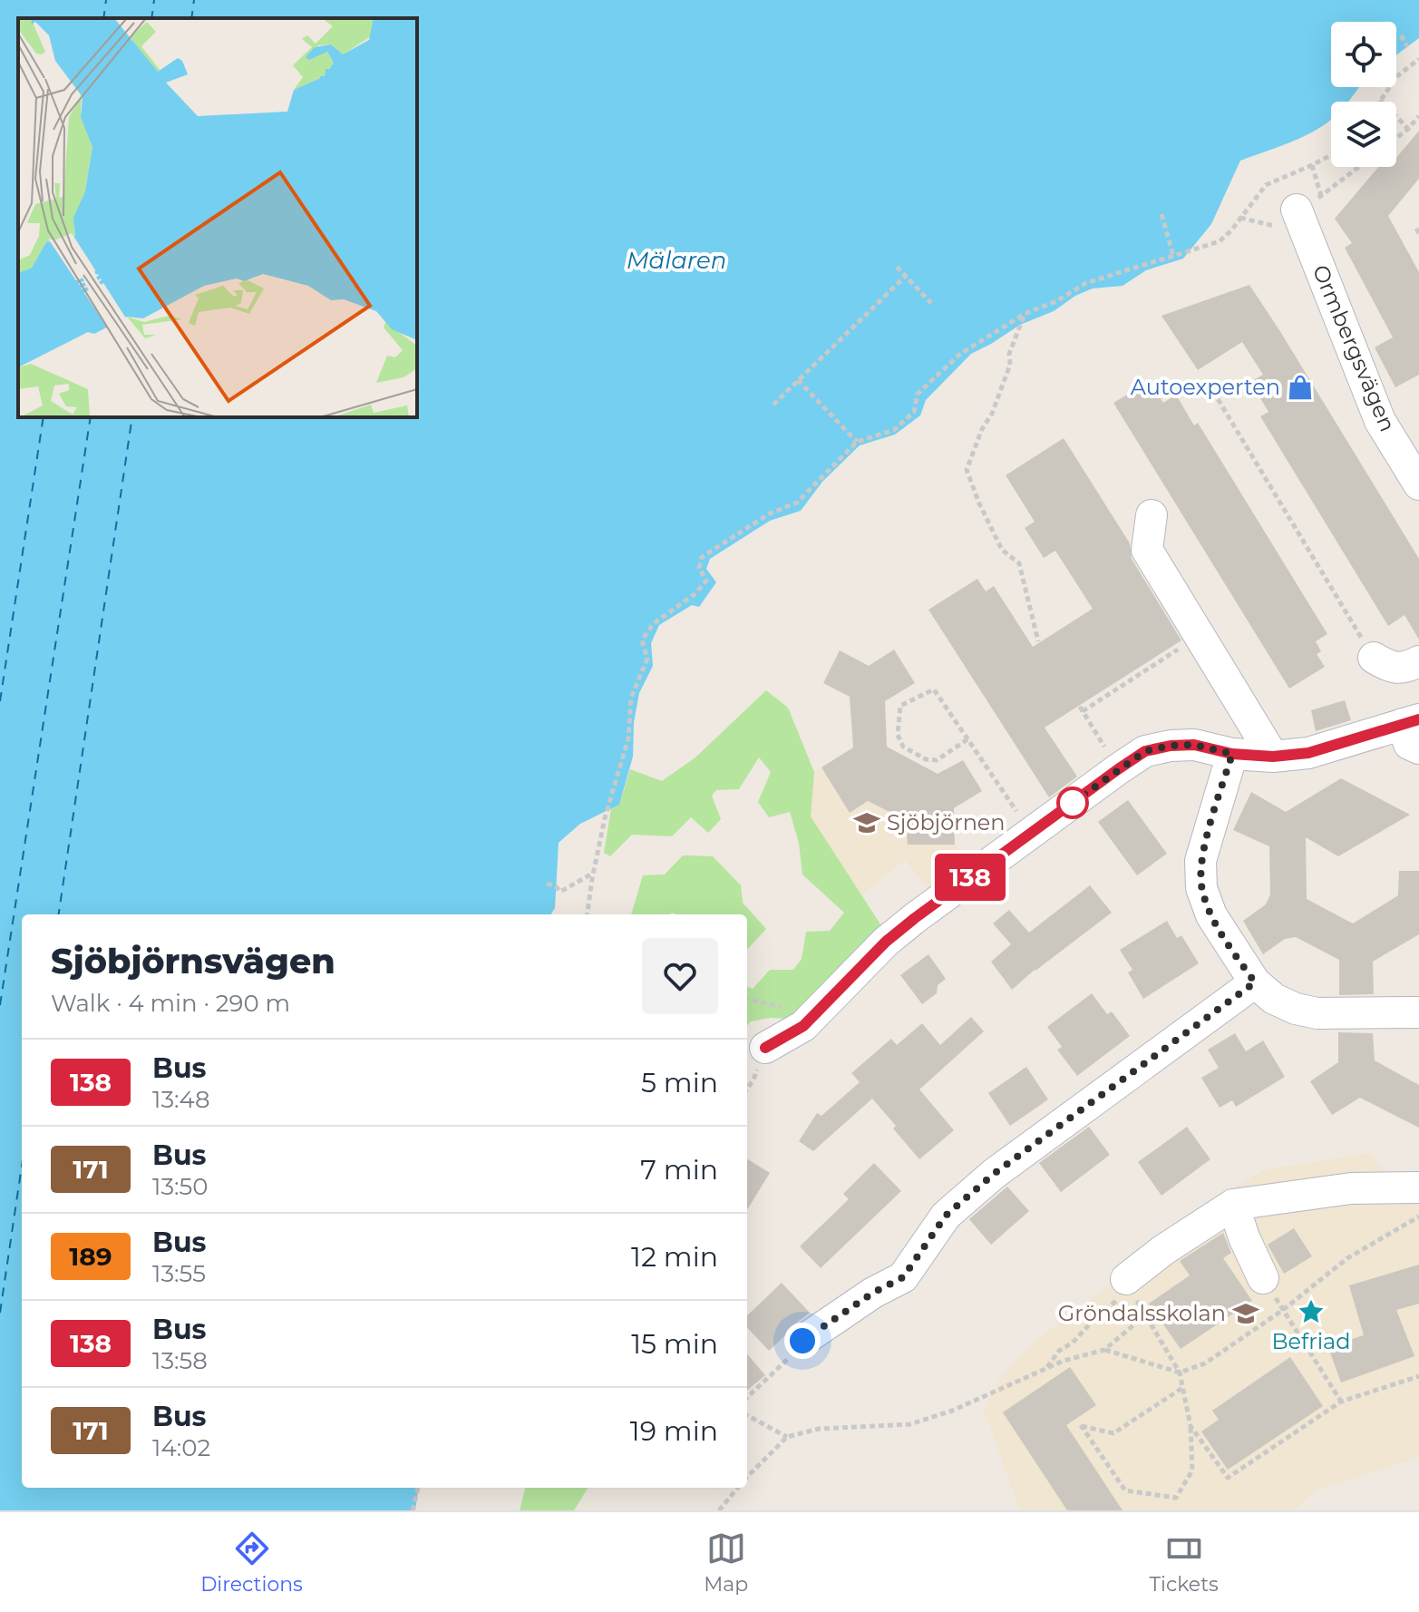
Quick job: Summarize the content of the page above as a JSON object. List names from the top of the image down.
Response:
{
  "streets": {
    "street": ["Ormbergsvägen"]
  },
  "water": ["Mälaren"],
  "places": {
    "shop": ["Autoexperten"],
    "school or university": ["Sjöbjörnen", "Gröndalsskolan"],
    "place": ["Befriad"]
  },
  "lines": ["bus line 138"],
  "page": {
    "on_map": "138",
    "heading": ["Sjöbjörnsvägen", "Walk · 4 min · 290 m"],
    "list": [
      {
        "mark": "138",
        "name": "Bus",
        "note": "13:48",
        "value": "5 min"
      },
      {
        "mark": "171",
        "name": "Bus",
        "note": "13:50",
        "value": "7 min"
      },
      {
        "mark": "189",
        "name": "Bus",
        "note": "13:55",
        "value": "12 min"
      },
      {
        "mark": "138",
        "name": "Bus",
        "note": "13:58",
        "value": "15 min"
      },
      {
        "mark": "171",
        "name": "Bus",
        "note": "14:02",
        "value": "19 min"
      }
    ],
    "tabs": ["Directions", "Map", "Tickets"]
  }
}
